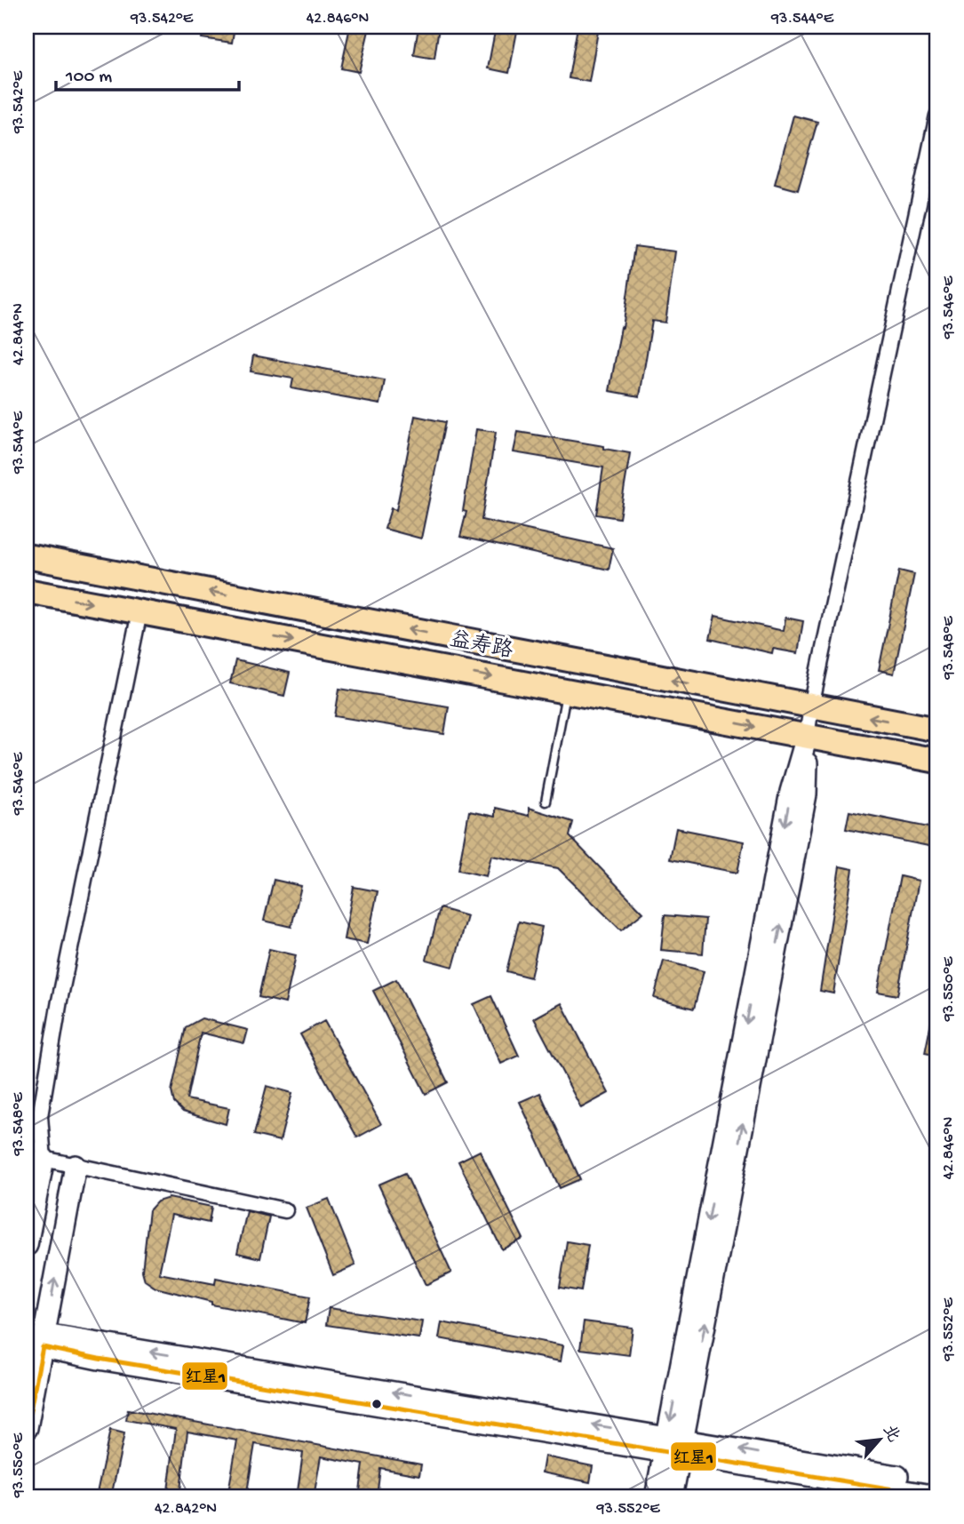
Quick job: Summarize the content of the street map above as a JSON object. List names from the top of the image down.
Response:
{
  "streets": {
    "main road": ["益寿路"]
  },
  "lines": ["transit line 红星1"],
  "scale_bar": "100 m",
  "north": "top right",
  "coordinates": [
    "93.542°E",
    "42.846°N",
    "93.544°E",
    "93.546°E",
    "42.844°N",
    "93.548°E",
    "93.550°E",
    "93.552°E",
    "42.842°N"
  ]
}
